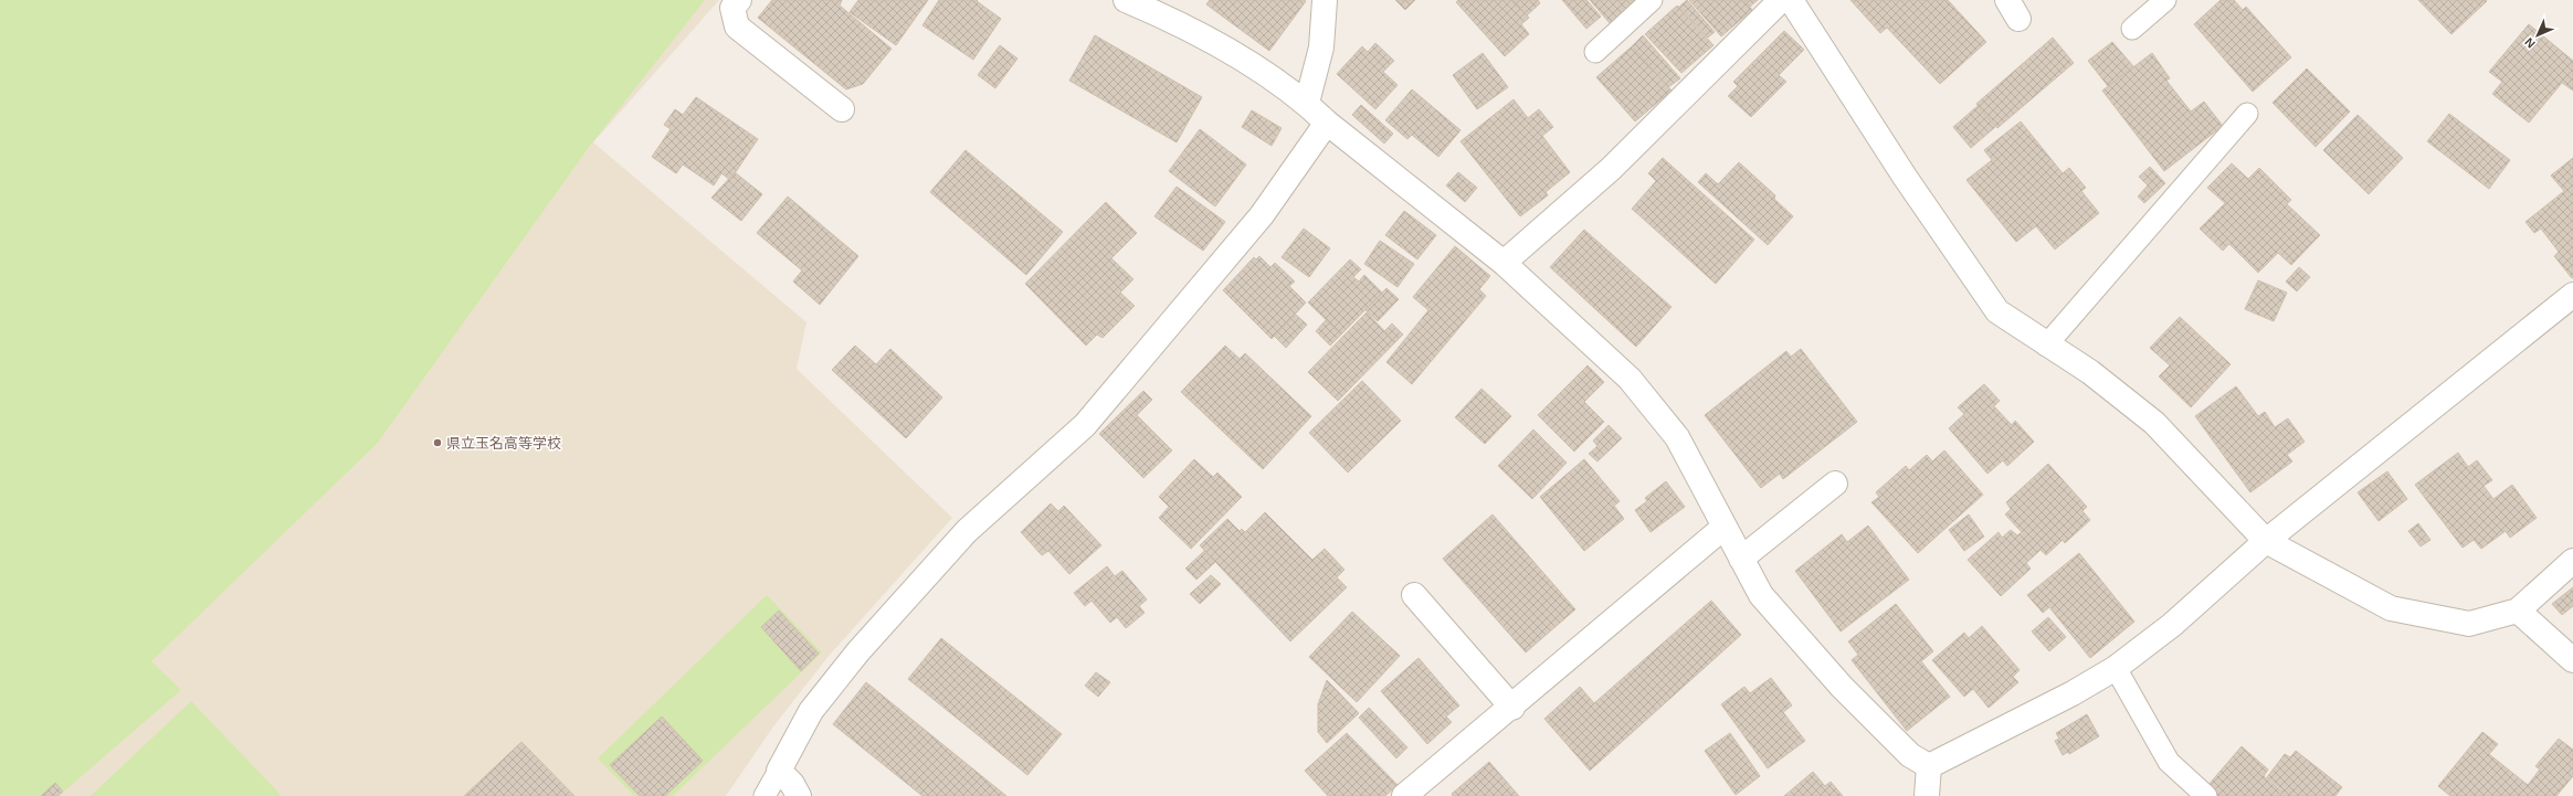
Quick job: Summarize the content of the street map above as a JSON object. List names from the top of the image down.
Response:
{
  "places": ["県立玉名高等学校"],
  "north": "bottom left"
}
